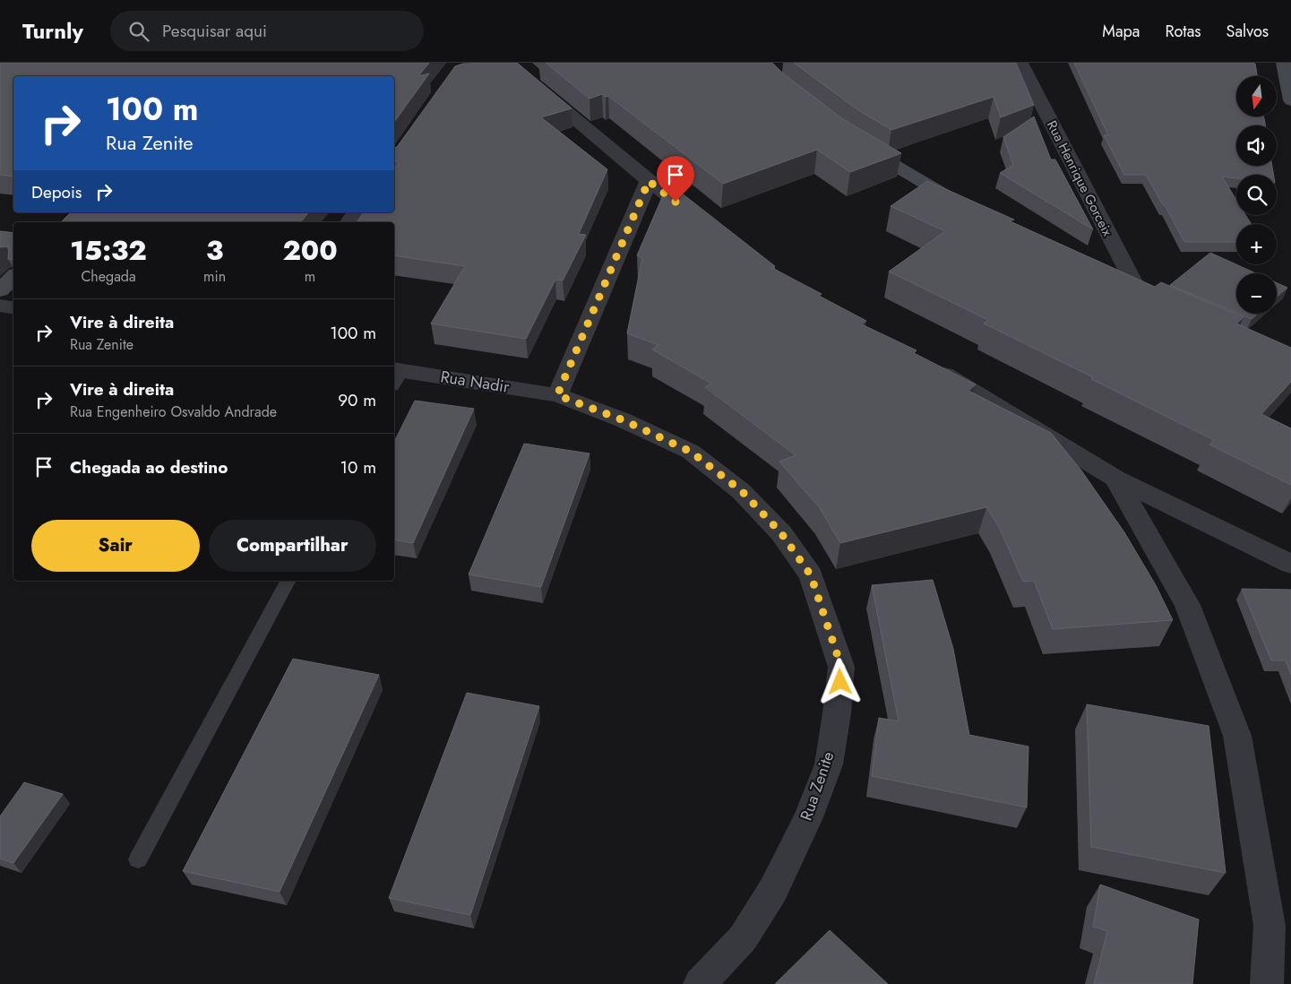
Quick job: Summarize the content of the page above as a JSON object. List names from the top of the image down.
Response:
{
  "streets": {
    "street": ["Rua Henrique Gorceix", "Rua Nadir", "Rua Zenite"]
  },
  "crossings": [
    ["Rua Nadir", "Rua Zenite"]
  ],
  "north": "bottom",
  "page": {
    "header": "Turnly",
    "search": "Pesquisar aqui",
    "nav": ["Mapa", "Rotas", "Salvos"],
    "map_buttons": ["+", "−"],
    "turn": ["100 m", "Rua Zenite"],
    "then": "Depois",
    "eta": [
      "15:32",
      "Chegada",
      "3",
      "min",
      "200",
      "m"
    ],
    "list": [
      {
        "name": "Vire à direita",
        "note": "Rua Zenite",
        "value": "100 m"
      },
      {
        "name": "Vire à direita",
        "note": "Rua Engenheiro Osvaldo Andrade",
        "value": "90 m"
      },
      {
        "name": "Chegada ao destino",
        "value": "10 m"
      }
    ],
    "buttons": ["Sair", "Compartilhar"]
  }
}
